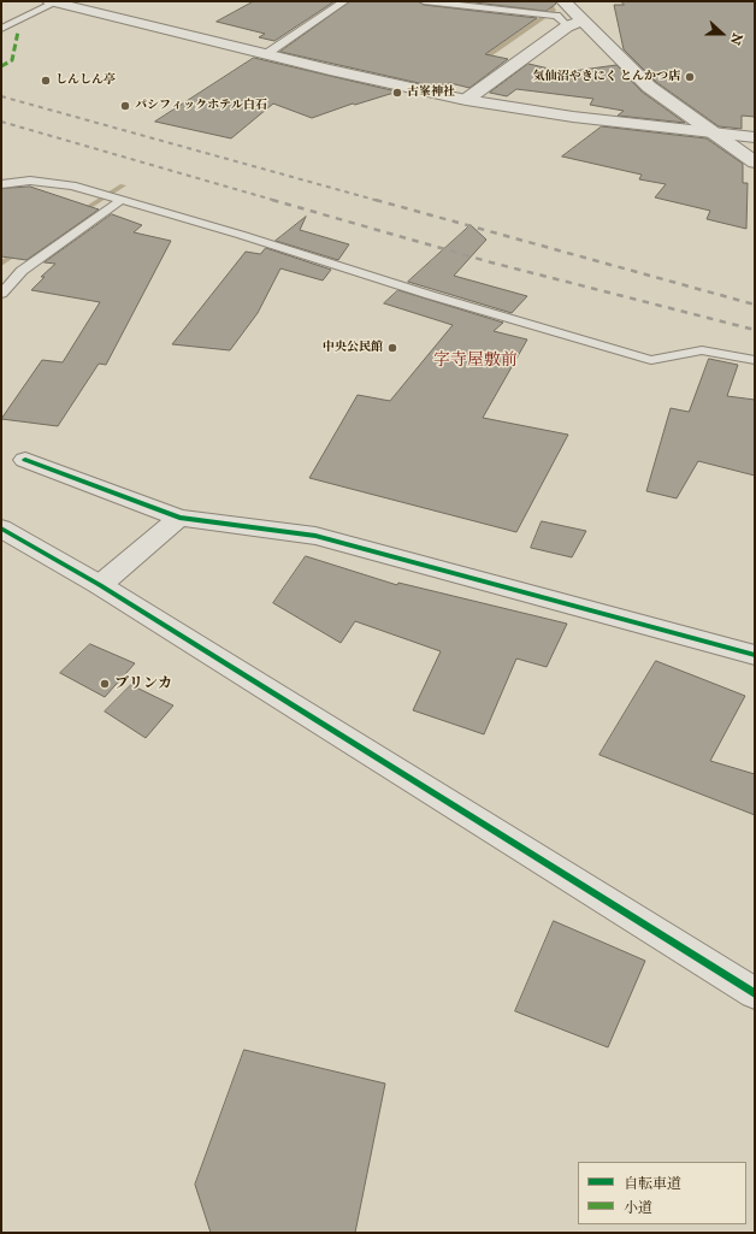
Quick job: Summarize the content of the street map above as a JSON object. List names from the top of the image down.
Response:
{
  "districts": ["字寺屋敷前"],
  "places": [
    "気仙沼やきにく とんかつ店",
    "しんしん亭",
    "古峯神社",
    "パシフィックホテル白石",
    "中央公民館",
    "ブリンカ"
  ],
  "legend": ["自転車道", "小道"],
  "north": "right"
}
